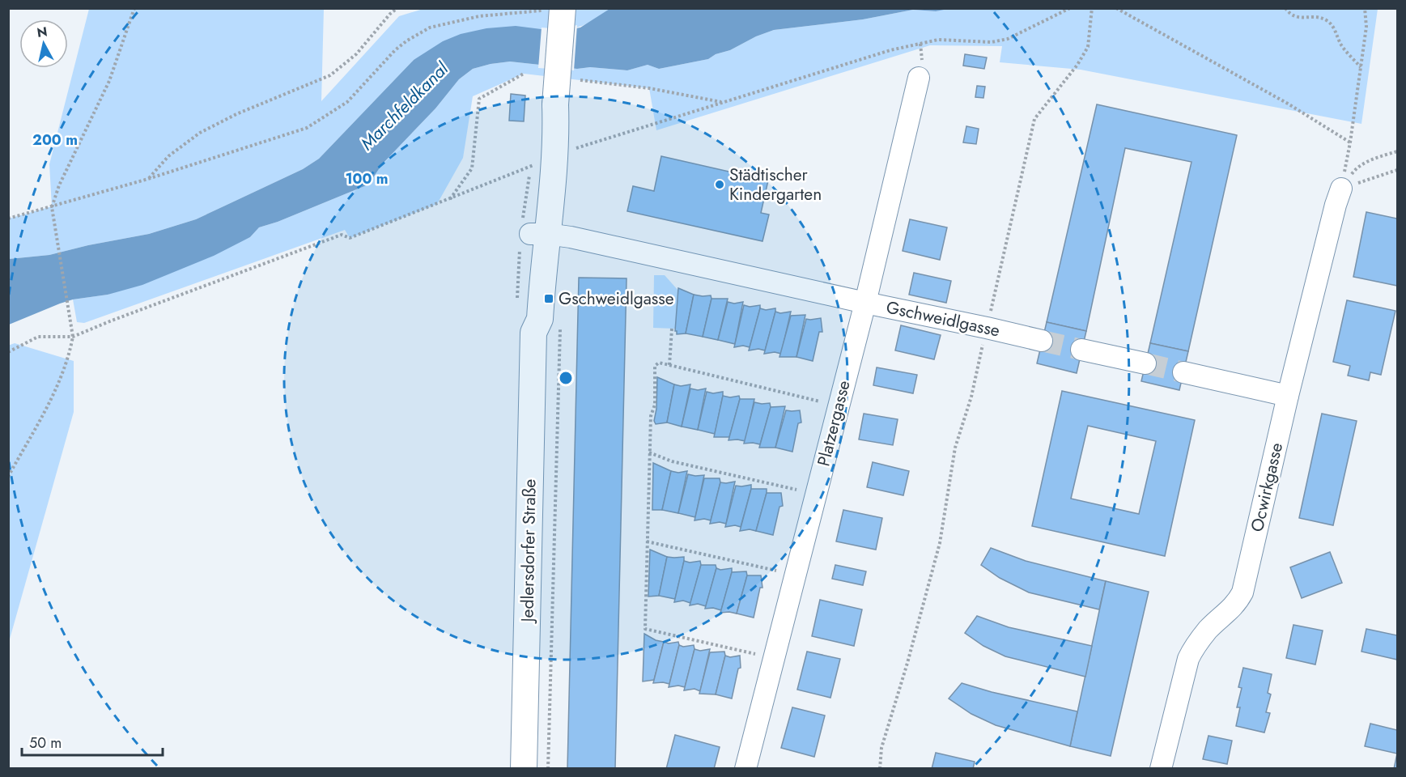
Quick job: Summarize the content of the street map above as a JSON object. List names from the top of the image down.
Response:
{
  "streets": {
    "street": [
      "Gschweidlgasse",
      "Platzergasse",
      "Ocwirkgasse",
      "Jedlersdorfer Straße"
    ]
  },
  "crossings": [
    ["Gschweidlgasse", "Platzergasse"],
    ["Gschweidlgasse", "Jedlersdorfer Straße"]
  ],
  "water": ["Marchfeldkanal"],
  "places": {
    "other": ["Städtischer Kindergarten"],
    "transit": ["Gschweidlgasse"]
  },
  "scale_bar": "50 m",
  "north": "top",
  "rings": ["200 m", "100 m"]
}
